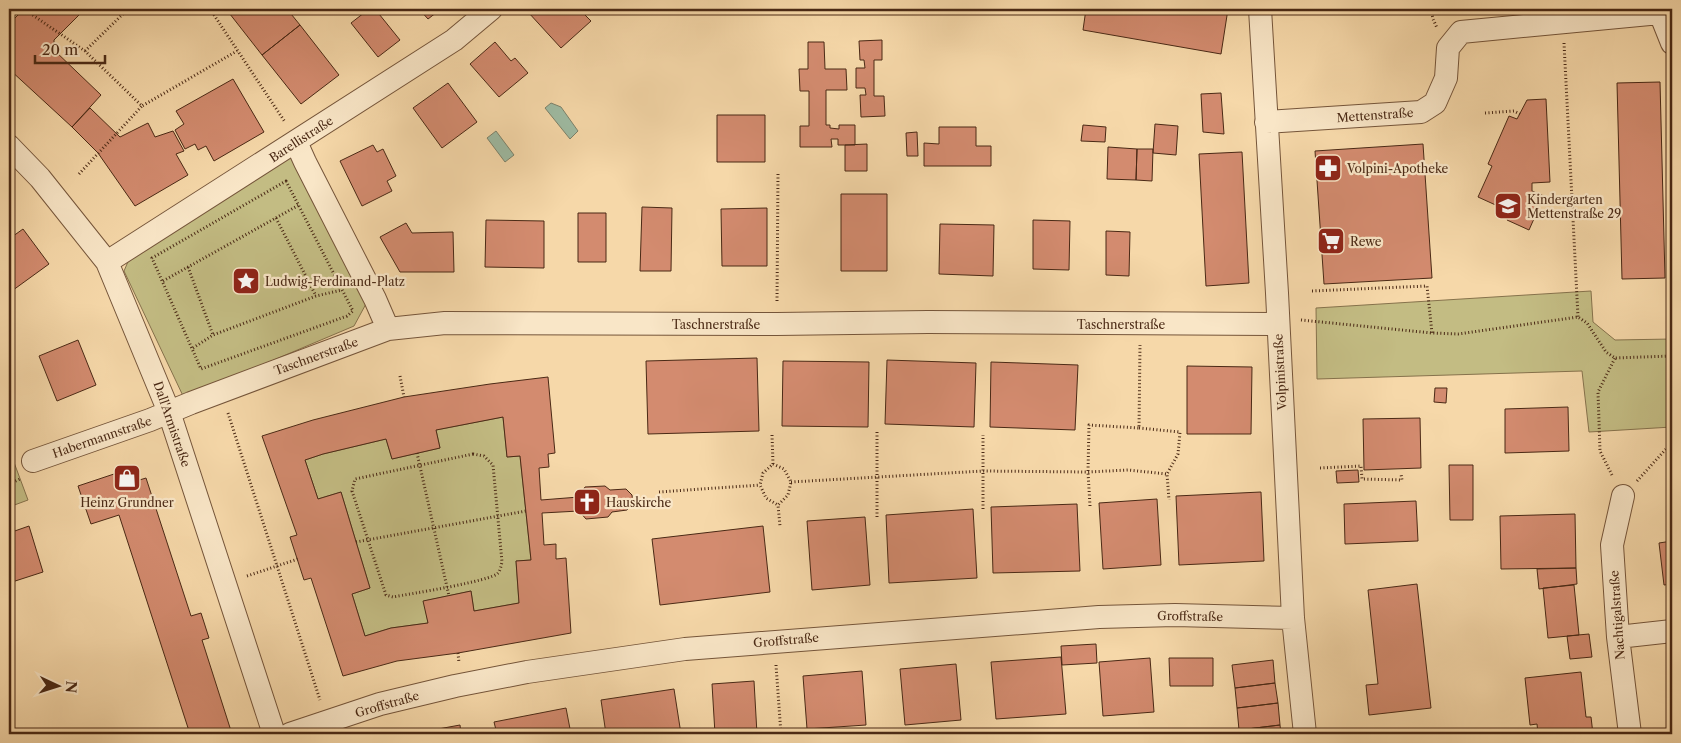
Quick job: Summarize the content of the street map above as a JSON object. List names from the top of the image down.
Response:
{
  "streets": {
    "street": [
      "Mettenstraße",
      "Barellistraße",
      "Taschnerstraße",
      "Volpinistraße",
      "Dall'Armistraße",
      "Habermannstraße",
      "Nachtigalstraße",
      "Groffstraße"
    ]
  },
  "crossings": [
    ["Mettenstraße", "Volpinistraße"],
    ["Barellistraße", "Dall'Armistraße"],
    ["Taschnerstraße", "Volpinistraße"],
    ["Taschnerstraße", "Dall'Armistraße"],
    ["Taschnerstraße", "Habermannstraße"],
    ["Volpinistraße", "Groffstraße"],
    ["Dall'Armistraße", "Habermannstraße"]
  ],
  "places": {
    "pharmacy": ["Volpini-Apotheke"],
    "school or university": ["Kindergarten Mettenstraße 29"],
    "supermarket": ["Rewe"],
    "place": ["Ludwig-Ferdinand-Platz"],
    "shop": ["Heinz Grundner"],
    "church": ["Hauskirche"]
  },
  "scale_bar": "20 m",
  "north": "right"
}
